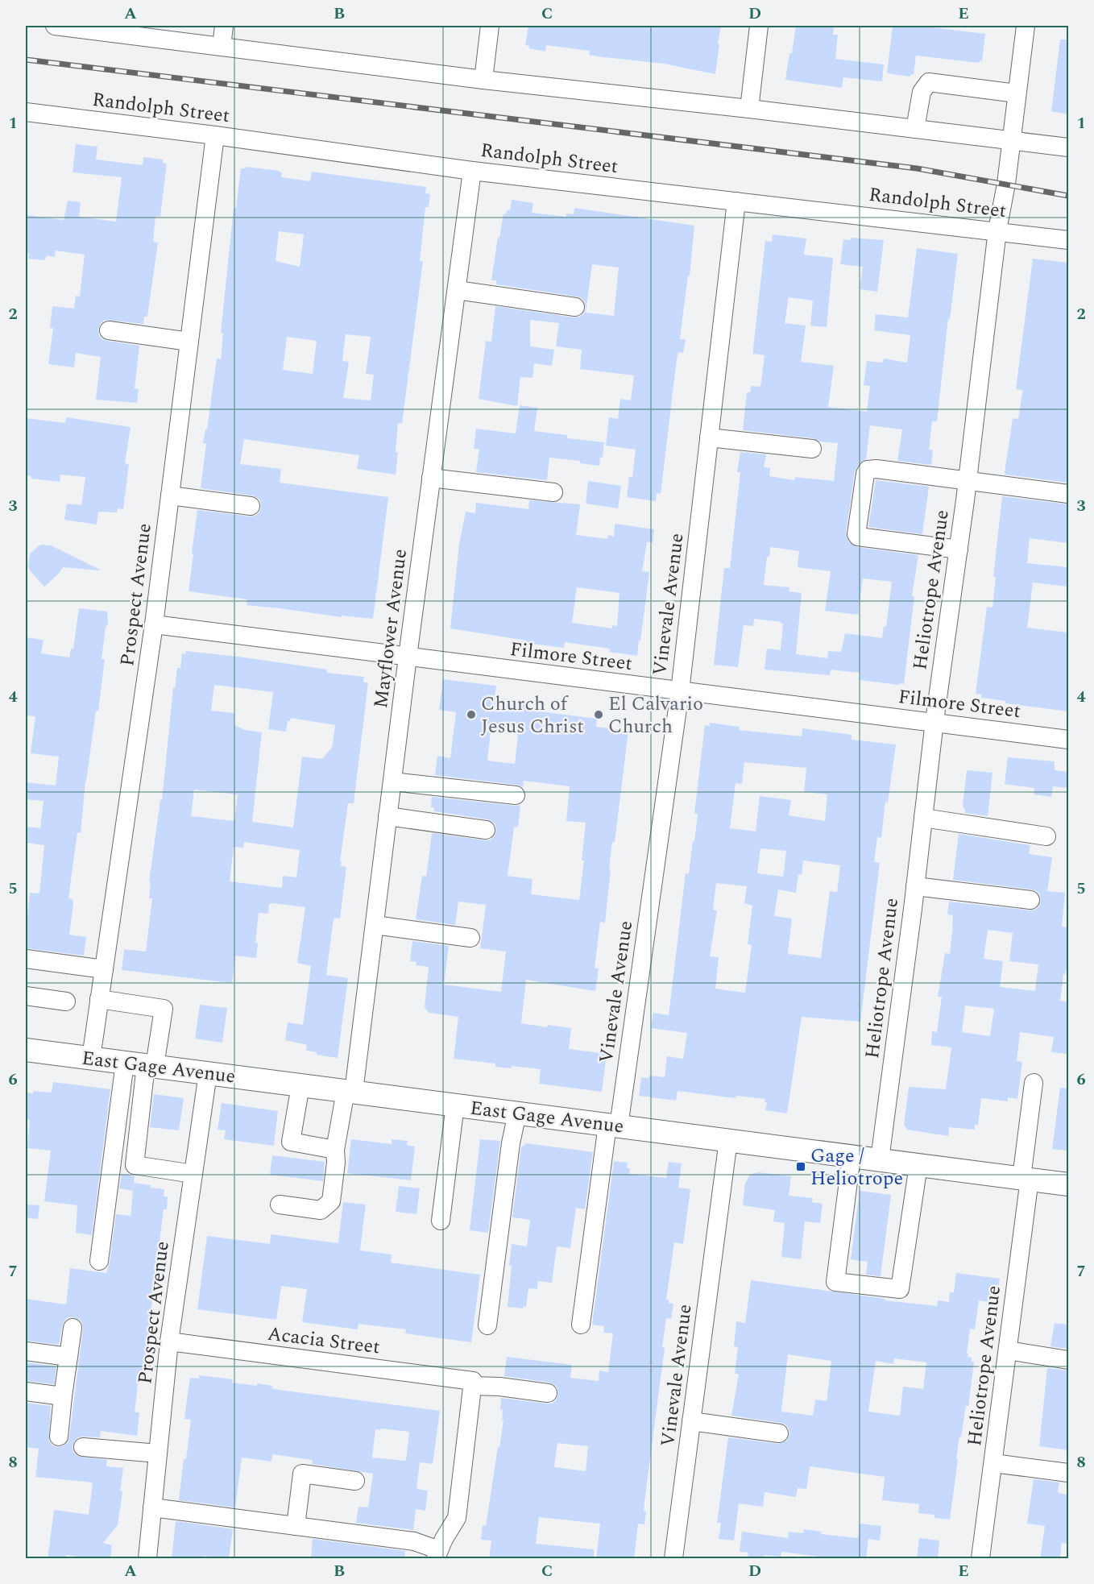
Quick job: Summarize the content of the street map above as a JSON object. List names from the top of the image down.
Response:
{
  "streets": {
    "main road": ["East Gage Avenue"],
    "street": [
      "Randolph Street",
      "Heliotrope Avenue",
      "Prospect Avenue",
      "Vinevale Avenue",
      "Mayflower Avenue",
      "Filmore Street",
      "Acacia Street"
    ]
  },
  "crossings": [
    ["Randolph Street", "Heliotrope Avenue"],
    ["Randolph Street", "Prospect Avenue"],
    ["Randolph Street", "Vinevale Avenue"],
    ["Randolph Street", "Mayflower Avenue"],
    ["Heliotrope Avenue", "Filmore Street"],
    ["Heliotrope Avenue", "East Gage Avenue"],
    ["Prospect Avenue", "Filmore Street"],
    ["Prospect Avenue", "East Gage Avenue"],
    ["Prospect Avenue", "Acacia Street"],
    ["Vinevale Avenue", "Filmore Street"],
    ["Vinevale Avenue", "East Gage Avenue"],
    ["Mayflower Avenue", "Filmore Street"],
    ["Mayflower Avenue", "East Gage Avenue"]
  ],
  "places": {
    "other": ["Church of Jesus Christ", "El Calvario Church"],
    "transit": ["Gage / Heliotrope"]
  },
  "grid": {
    "columns": [
      "A",
      "B",
      "C",
      "D",
      "E"
    ],
    "rows": [
      "1",
      "2",
      "3",
      "4",
      "5",
      "6",
      "7",
      "8"
    ]
  }
}
